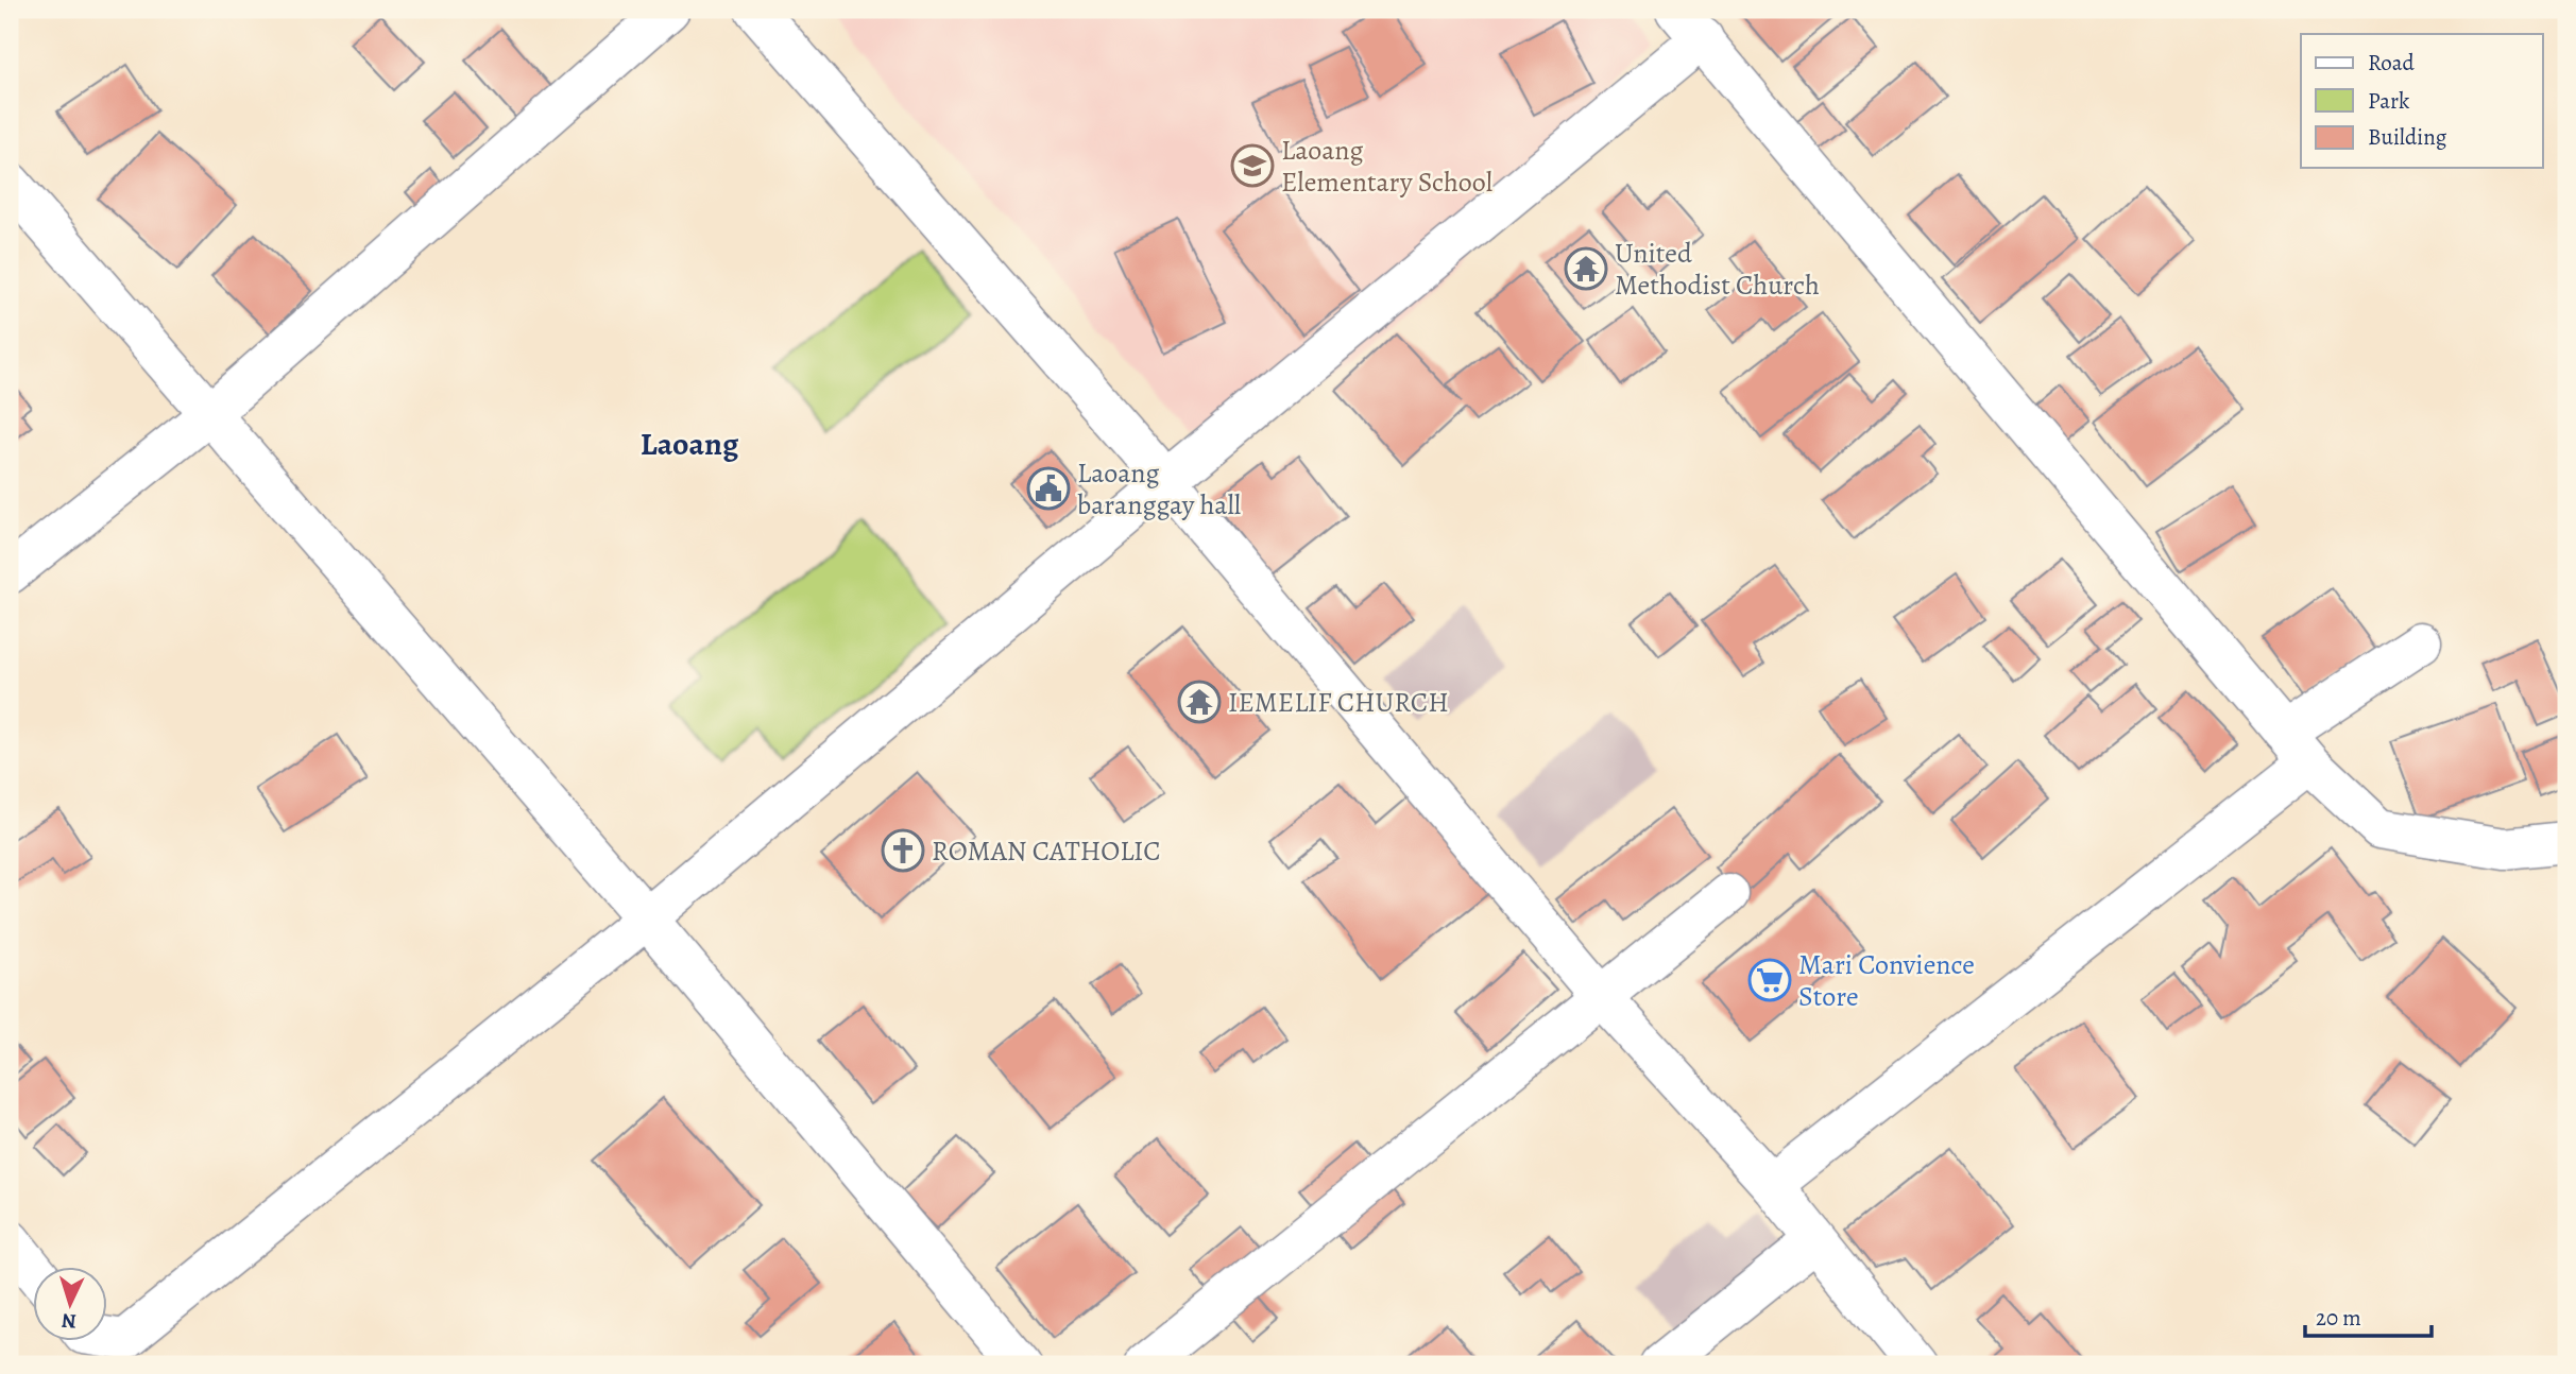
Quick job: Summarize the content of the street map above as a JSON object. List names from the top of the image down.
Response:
{
  "districts": ["Laoang"],
  "places": {
    "school or university": ["Laoang Elementary School"],
    "temple": ["United Methodist Church", "IEMELIF CHURCH"],
    "public building": ["Laoang baranggay hall"],
    "church": ["ROMAN CATHOLIC"],
    "supermarket": ["Mari Convience Store"]
  },
  "legend": ["Road", "Park", "Building"],
  "scale_bar": "20 m",
  "north": "bottom"
}
